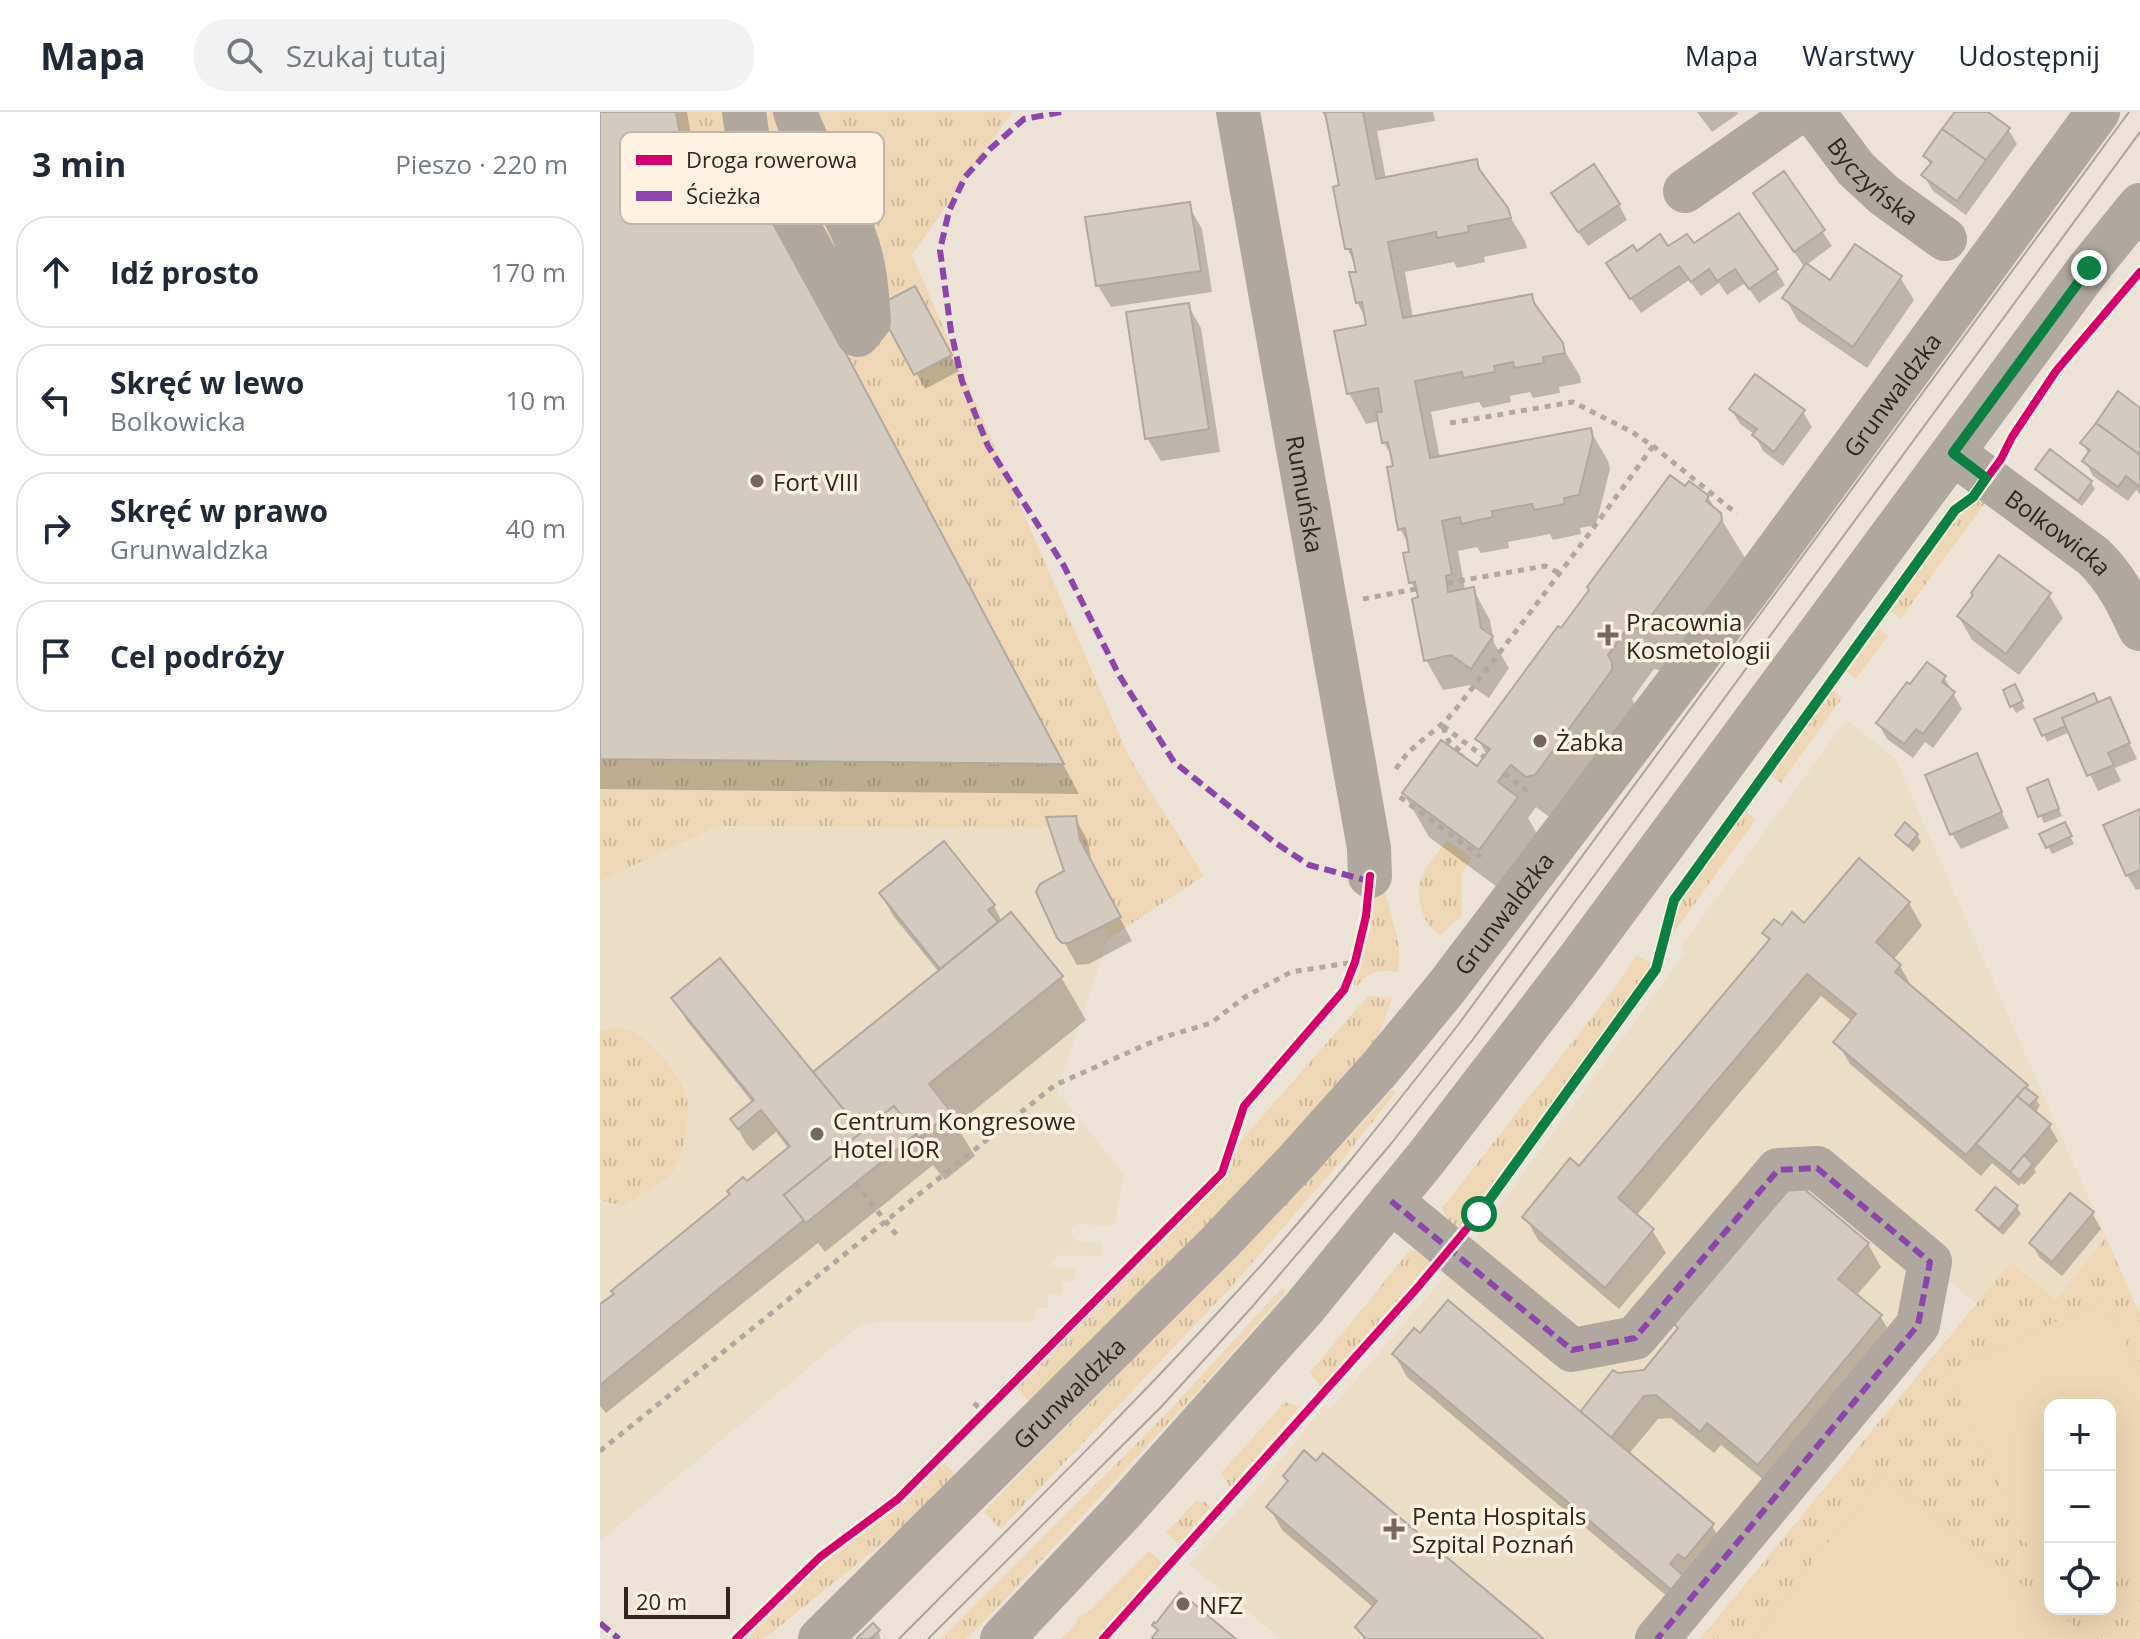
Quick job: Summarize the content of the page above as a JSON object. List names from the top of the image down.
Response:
{
  "streets": {
    "street": [
      "Byczyńska",
      "Grunwaldzka",
      "Rumuńska",
      "Bolkowicka"
    ]
  },
  "places": {
    "other": [
      "Fort VIII",
      "Żabka",
      "Centrum Kongresowe Hotel IOR",
      "NFZ"
    ],
    "health": ["Pracownia Kosmetologii", "Penta Hospitals Szpital Poznań"]
  },
  "legend": ["Droga rowerowa", "Ścieżka"],
  "scale_bar": "20 m",
  "page": {
    "header": "Mapa",
    "search": "Szukaj tutaj",
    "nav": ["Mapa", "Warstwy", "Udostępnij"],
    "heading": ["3 min", "Pieszo · 220 m"],
    "list": [
      ["Idź prosto", "170 m"],
      ["Skręć w lewo", "Bolkowicka", "10 m"],
      ["Skręć w prawo", "Grunwaldzka", "40 m"],
      "Cel podróży"
    ],
    "map_buttons": ["+", "−"],
    "scale": "20 m"
  }
}
